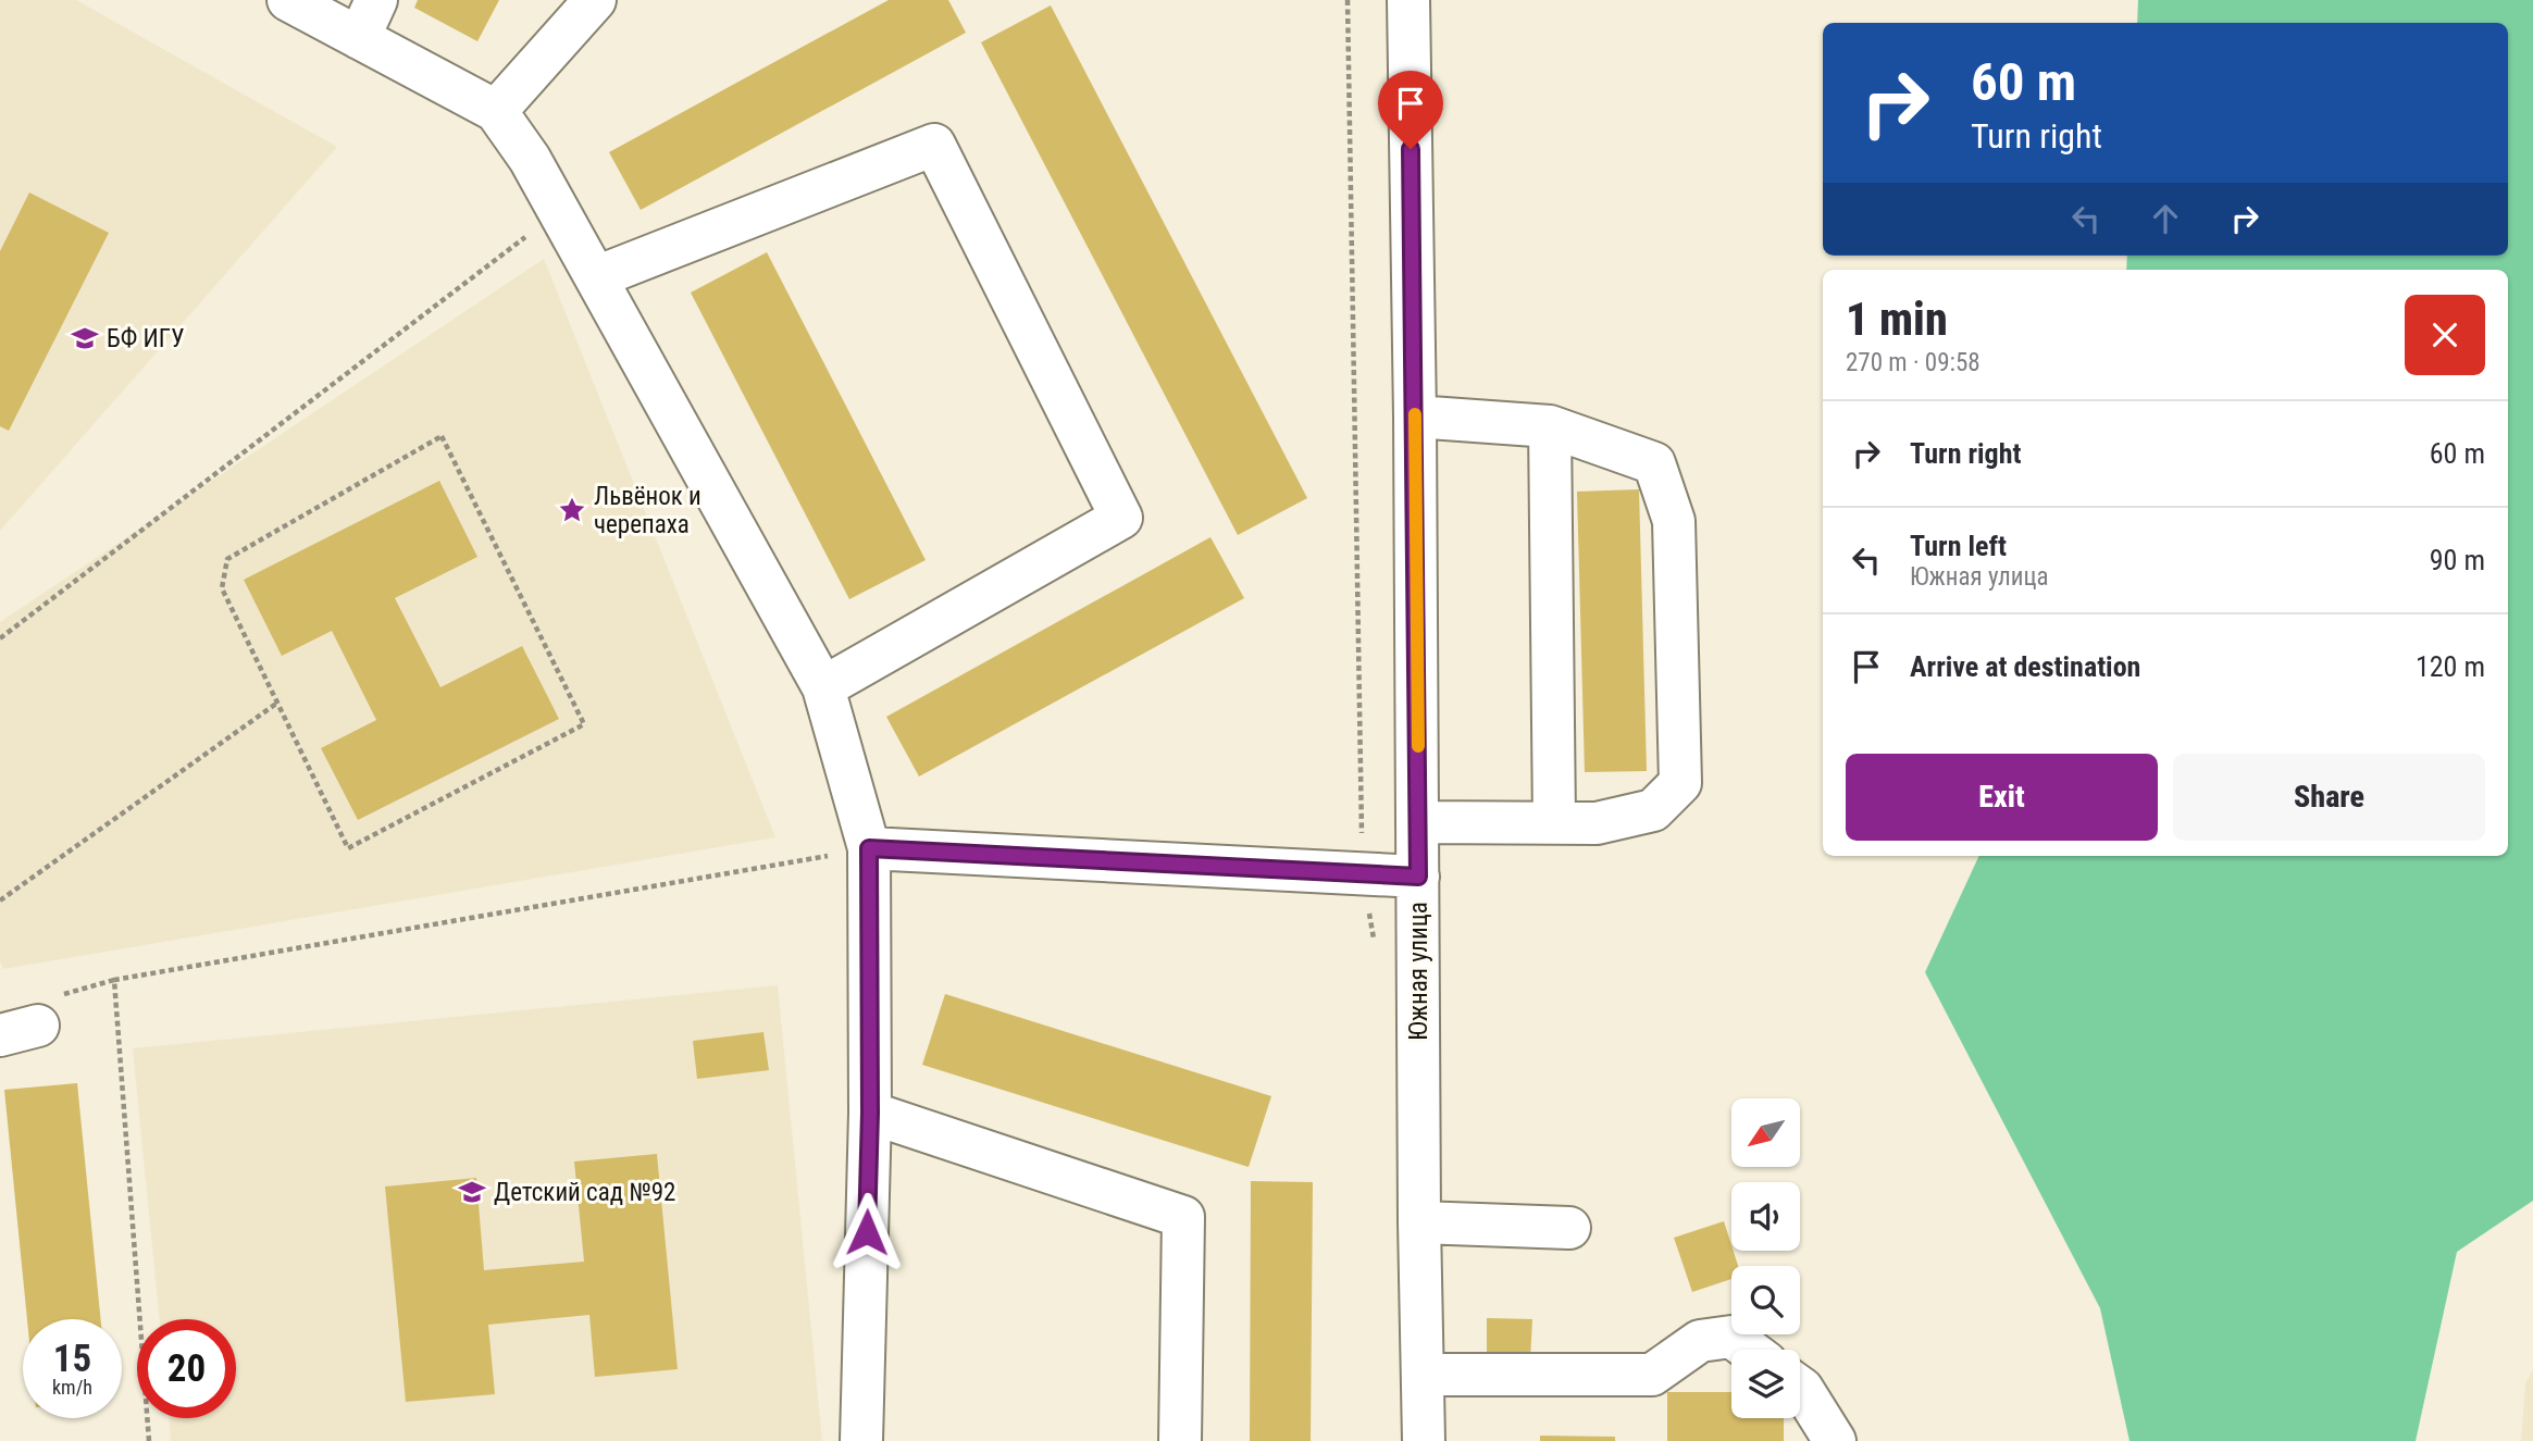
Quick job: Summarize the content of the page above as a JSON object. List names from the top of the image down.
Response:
{
  "streets": {
    "street": ["Южная улица"]
  },
  "places": {
    "school or university": ["БФ ИГУ", "Детский сад №92"],
    "place": ["Львёнок и черепаха"]
  },
  "north": "bottom left",
  "page": {
    "turn": ["60 m", "Turn right"],
    "heading": ["1 min", "270 m · 09:58"],
    "list": [
      {
        "name": "Turn right",
        "value": "60 m"
      },
      {
        "name": "Turn left",
        "note": "Южная улица",
        "value": "90 m"
      },
      {
        "name": "Arrive at destination",
        "value": "120 m"
      }
    ],
    "buttons": ["Exit", "Share"],
    "speed": "15 km/h",
    "limit": "20"
  }
}
